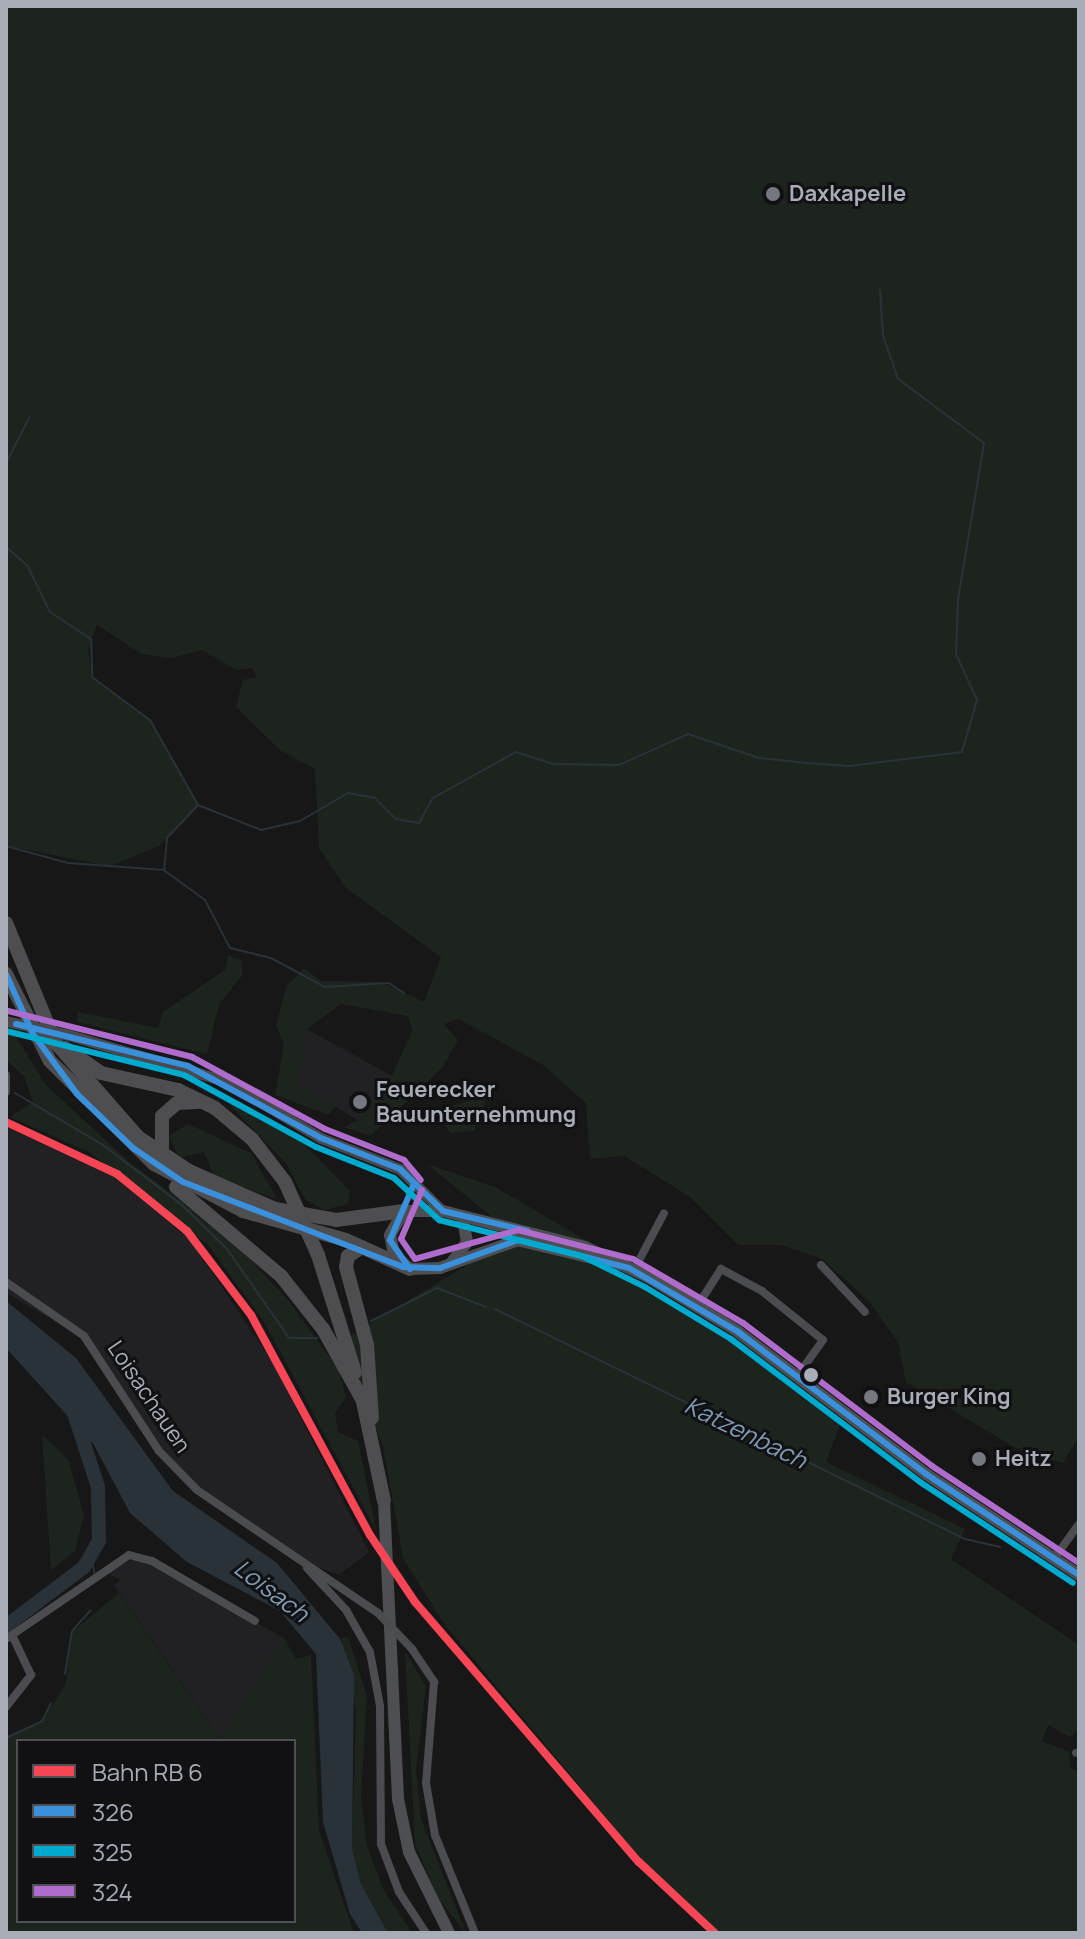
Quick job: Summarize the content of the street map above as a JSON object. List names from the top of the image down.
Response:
{
  "streets": {
    "street": ["Loisachauen"]
  },
  "water": ["Katzenbach", "Loisach"],
  "places": [
    "Daxkapelle",
    "Feuerecker Bauunternehmung",
    "Burger King",
    "Heitz"
  ],
  "lines": ["transit line 326", "transit line 324", "transit line 325"],
  "legend": [
    "Bahn RB 6",
    "326",
    "325",
    "324"
  ]
}
